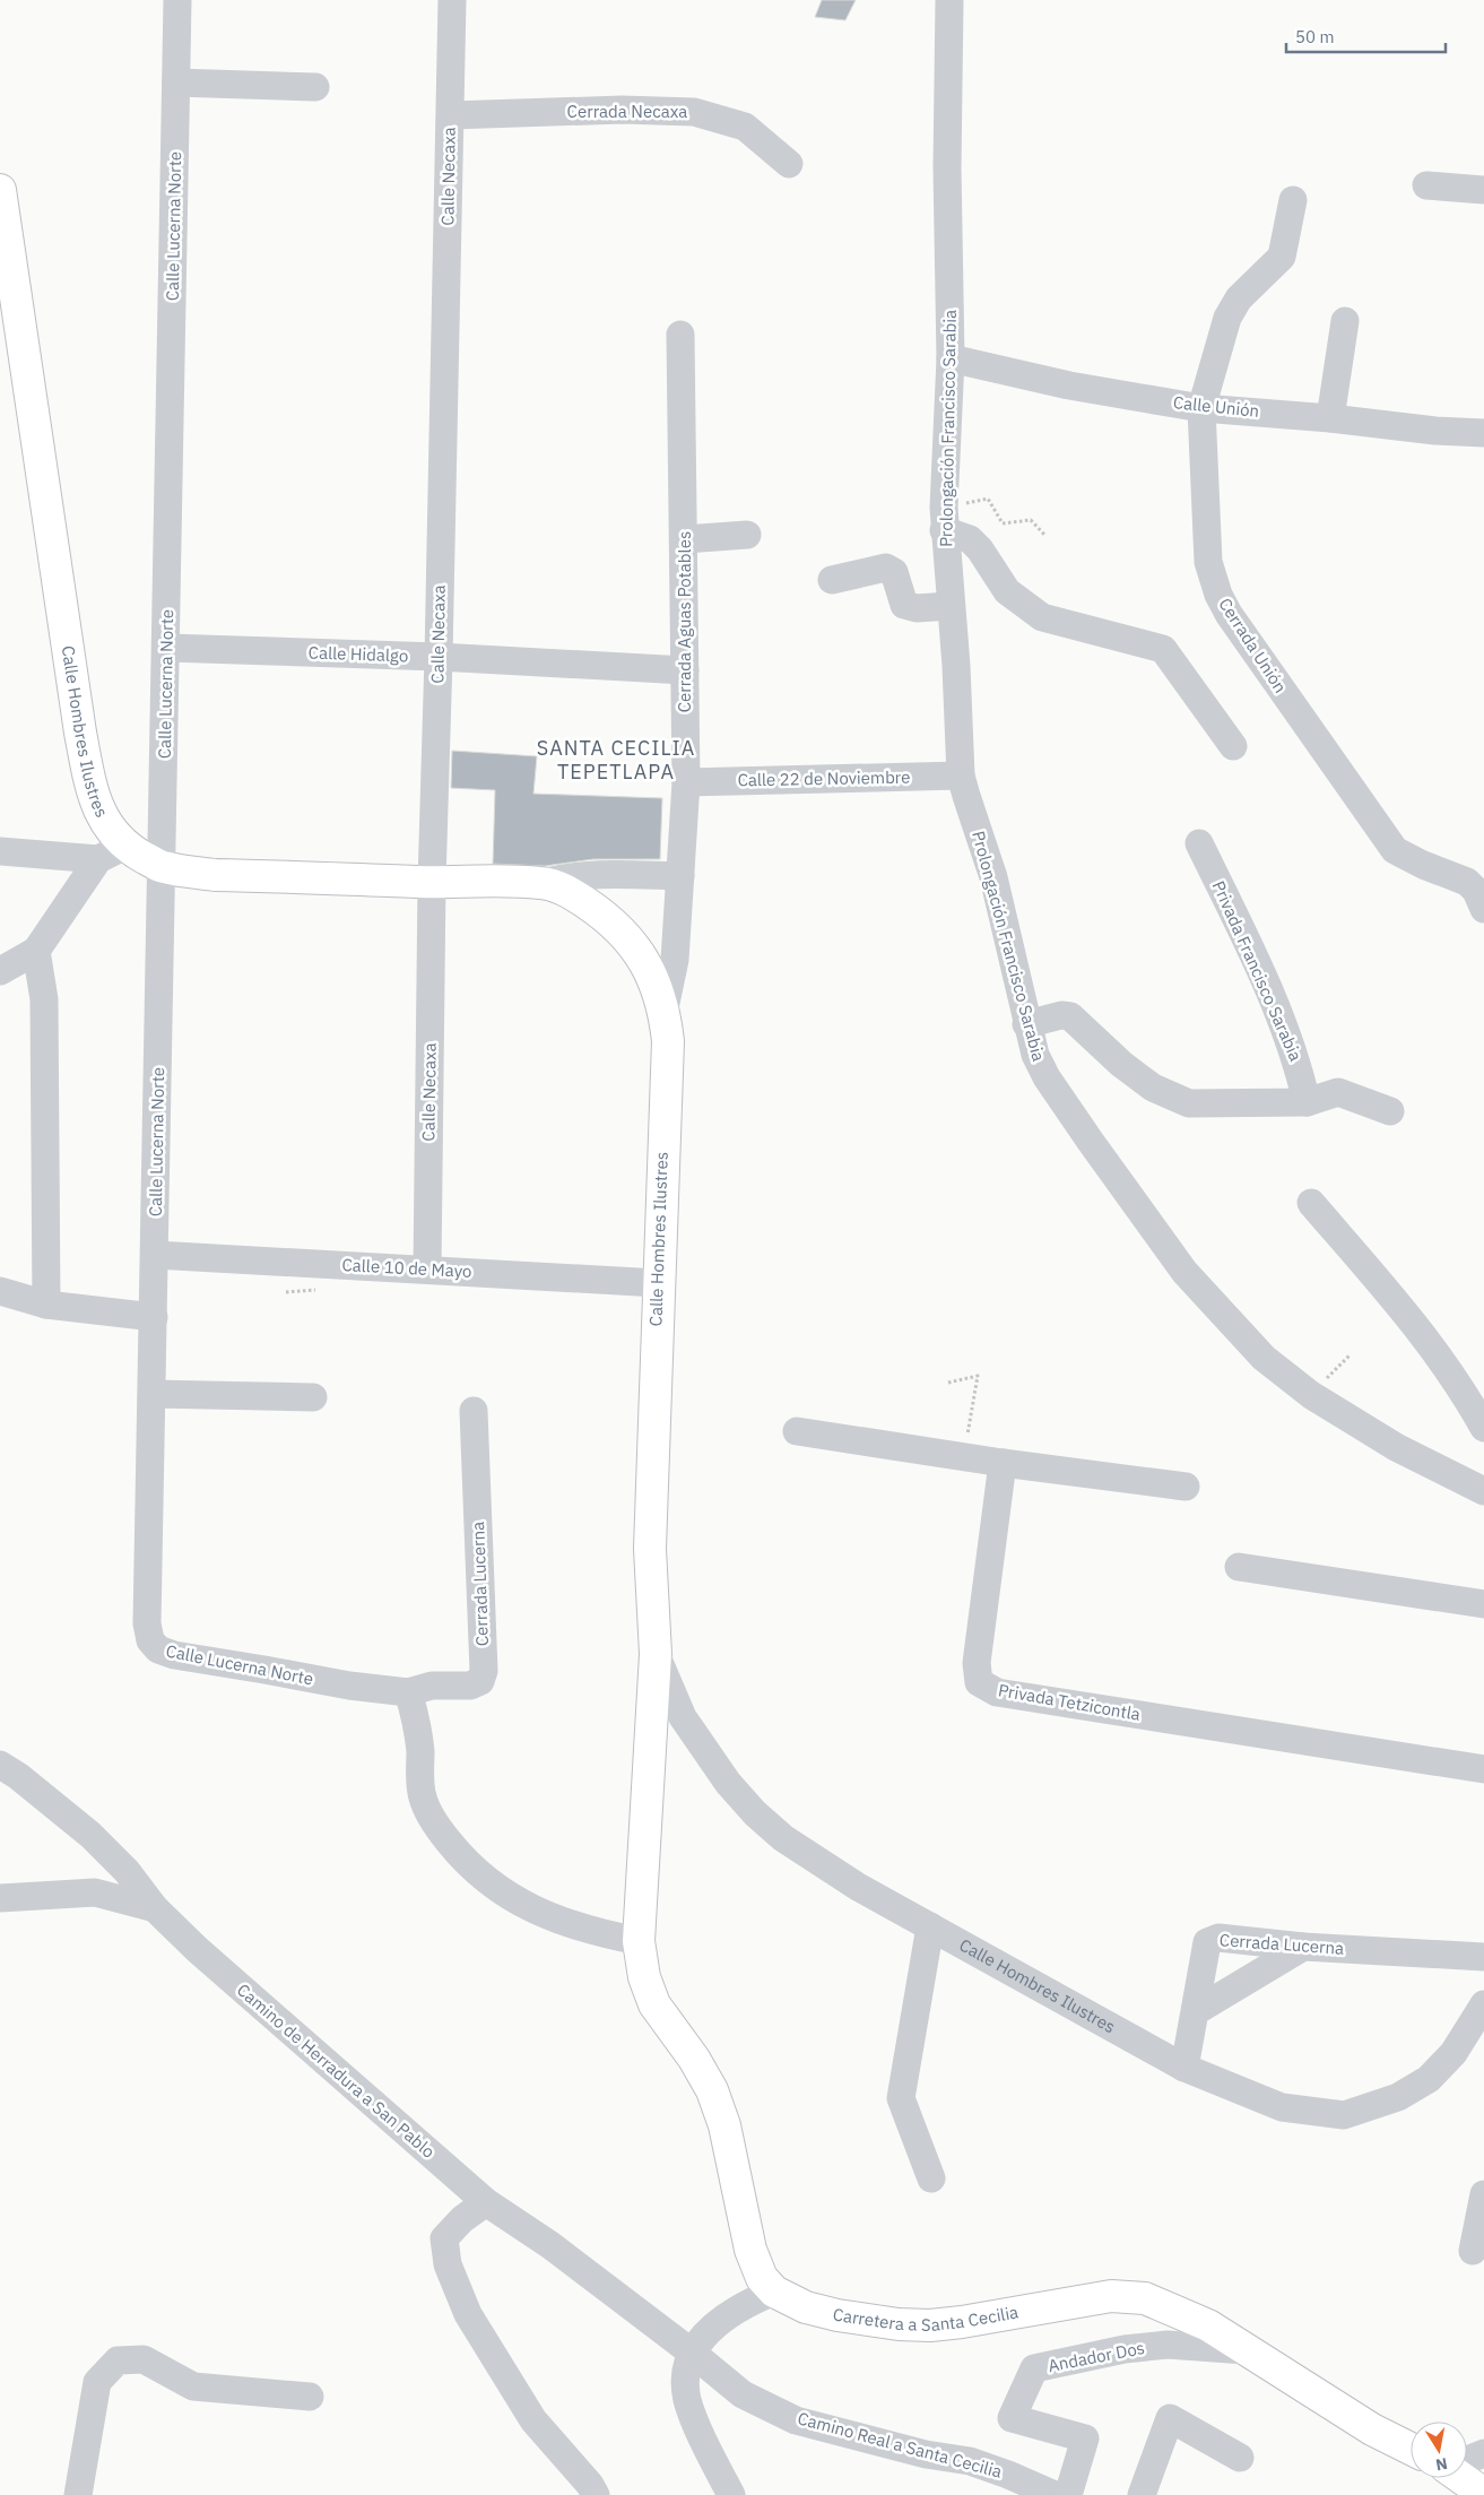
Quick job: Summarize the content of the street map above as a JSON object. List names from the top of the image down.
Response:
{
  "streets": {
    "main road": ["Calle Hombres Ilustres", "Carretera a Santa Cecilia"],
    "street": [
      "Cerrada Necaxa",
      "Calle Necaxa",
      "Calle Lucerna Norte",
      "Calle Unión",
      "Prolongación Francisco Sarabia",
      "Cerrada Aguas Potables",
      "Cerrada Unión",
      "Calle Hidalgo",
      "Calle 22 de Noviembre",
      "Privada Francisco Sarabia",
      "Calle 10 de Mayo",
      "Cerrada Lucerna",
      "Privada Tetzicontla",
      "Camino de Herradura a San Pablo",
      "Andador Dos",
      "Camino Real a Santa Cecilia"
    ]
  },
  "crossings": [
    ["Cerrada Necaxa", "Calle Necaxa"],
    ["Calle Necaxa", "Calle Hidalgo"],
    ["Calle Necaxa", "Calle Hombres Ilustres"],
    ["Calle Necaxa", "Calle 10 de Mayo"],
    ["Calle Lucerna Norte", "Calle Hidalgo"],
    ["Calle Lucerna Norte", "Calle Hombres Ilustres"],
    ["Calle Lucerna Norte", "Calle 10 de Mayo"],
    ["Calle Lucerna Norte", "Cerrada Lucerna"],
    ["Calle Unión", "Prolongación Francisco Sarabia"],
    ["Calle Unión", "Cerrada Unión"],
    ["Prolongación Francisco Sarabia", "Calle 22 de Noviembre"],
    ["Cerrada Aguas Potables", "Calle Hidalgo"],
    ["Cerrada Aguas Potables", "Calle Hombres Ilustres"],
    ["Cerrada Aguas Potables", "Calle 22 de Noviembre"],
    ["Calle Hombres Ilustres", "Calle 10 de Mayo"],
    ["Calle Hombres Ilustres", "Cerrada Lucerna"],
    ["Calle Hombres Ilustres", "Carretera a Santa Cecilia"],
    ["Camino de Herradura a San Pablo", "Camino Real a Santa Cecilia"],
    ["Carretera a Santa Cecilia", "Andador Dos"]
  ],
  "districts": ["SANTA CECILIA TEPETLAPA"],
  "scale_bar": "50 m",
  "north": "bottom"
}
